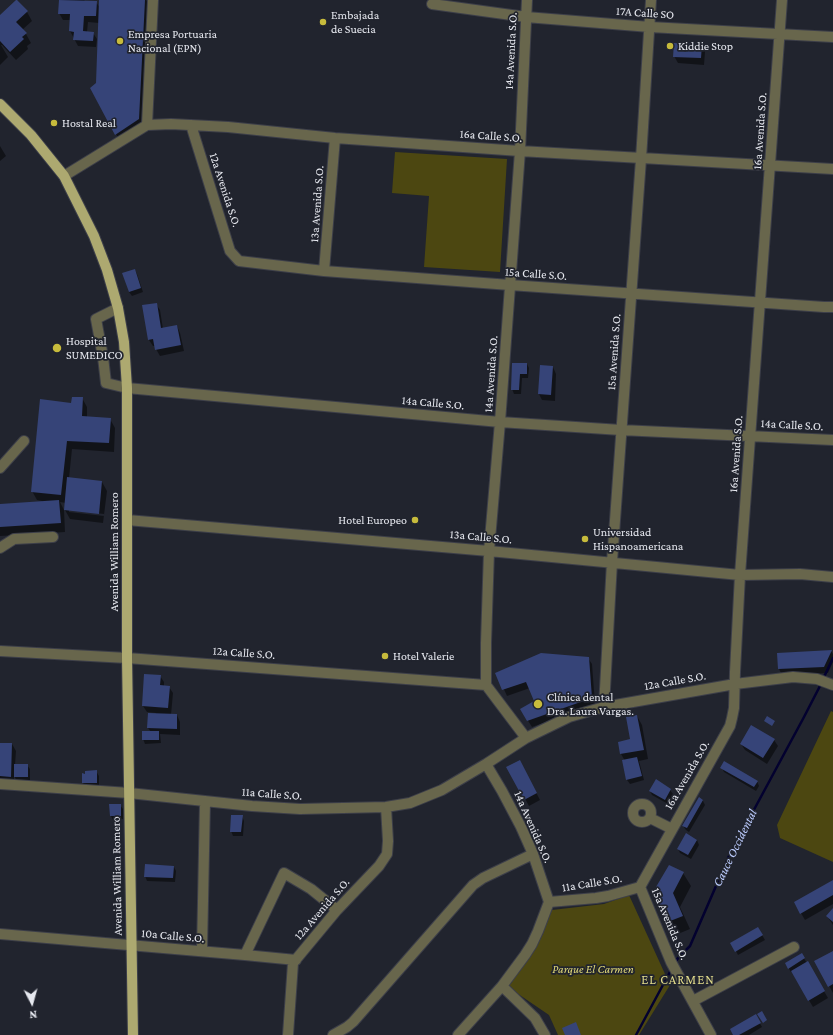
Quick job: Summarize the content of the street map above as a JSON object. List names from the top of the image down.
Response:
{
  "streets": {
    "main road": ["Avenida William Romero"],
    "street": [
      "17A Calle SO",
      "14a Avenida S.O.",
      "16a Avenida S.O.",
      "16a Calle S.O.",
      "12a Avenida S.O.",
      "13a Avenida S.O.",
      "15a Calle S.O.",
      "15a Avenida S.O.",
      "14a Calle S.O.",
      "13a Calle S.O.",
      "12a Calle S.O.",
      "11a Calle S.O.",
      "10a Calle S.O."
    ]
  },
  "crossings": [
    ["17A Calle SO", "14a Avenida S.O."],
    ["17A Calle SO", "16a Avenida S.O."],
    ["17A Calle SO", "15a Avenida S.O."],
    ["14a Avenida S.O.", "16a Calle S.O."],
    ["14a Avenida S.O.", "15a Calle S.O."],
    ["14a Avenida S.O.", "14a Calle S.O."],
    ["14a Avenida S.O.", "13a Calle S.O."],
    ["14a Avenida S.O.", "12a Calle S.O."],
    ["14a Avenida S.O.", "11a Calle S.O."],
    ["16a Avenida S.O.", "16a Calle S.O."],
    ["16a Avenida S.O.", "15a Calle S.O."],
    ["16a Avenida S.O.", "15a Avenida S.O."],
    ["16a Avenida S.O.", "14a Calle S.O."],
    ["16a Avenida S.O.", "13a Calle S.O."],
    ["16a Avenida S.O.", "12a Calle S.O."],
    ["16a Avenida S.O.", "11a Calle S.O."],
    ["16a Calle S.O.", "12a Avenida S.O."],
    ["16a Calle S.O.", "13a Avenida S.O."],
    ["16a Calle S.O.", "15a Avenida S.O."],
    ["12a Avenida S.O.", "15a Calle S.O."],
    ["12a Avenida S.O.", "11a Calle S.O."],
    ["12a Avenida S.O.", "10a Calle S.O."],
    ["13a Avenida S.O.", "15a Calle S.O."],
    ["15a Calle S.O.", "15a Avenida S.O."],
    ["15a Avenida S.O.", "14a Calle S.O."],
    ["15a Avenida S.O.", "13a Calle S.O."],
    ["15a Avenida S.O.", "12a Calle S.O."],
    ["15a Avenida S.O.", "11a Calle S.O."],
    ["14a Calle S.O.", "Avenida William Romero"],
    ["13a Calle S.O.", "Avenida William Romero"],
    ["Avenida William Romero", "12a Calle S.O."],
    ["Avenida William Romero", "11a Calle S.O."],
    ["Avenida William Romero", "10a Calle S.O."],
    ["12a Calle S.O.", "11a Calle S.O."]
  ],
  "districts": ["EL CARMEN"],
  "water": ["Cauce Occidental"],
  "parks": ["Parque El Carmen"],
  "places": [
    "Embajada de Suecia",
    "Empresa Portuaria Nacional (EPN)",
    "Kiddie Stop",
    "Hostal Real",
    "Hospital SUMEDICO",
    "Hotel Europeo",
    "Universidad Hispanoamericana",
    "Hotel Valerie",
    "Clínica dental Dra. Laura Vargas."
  ],
  "north": "bottom"
}
